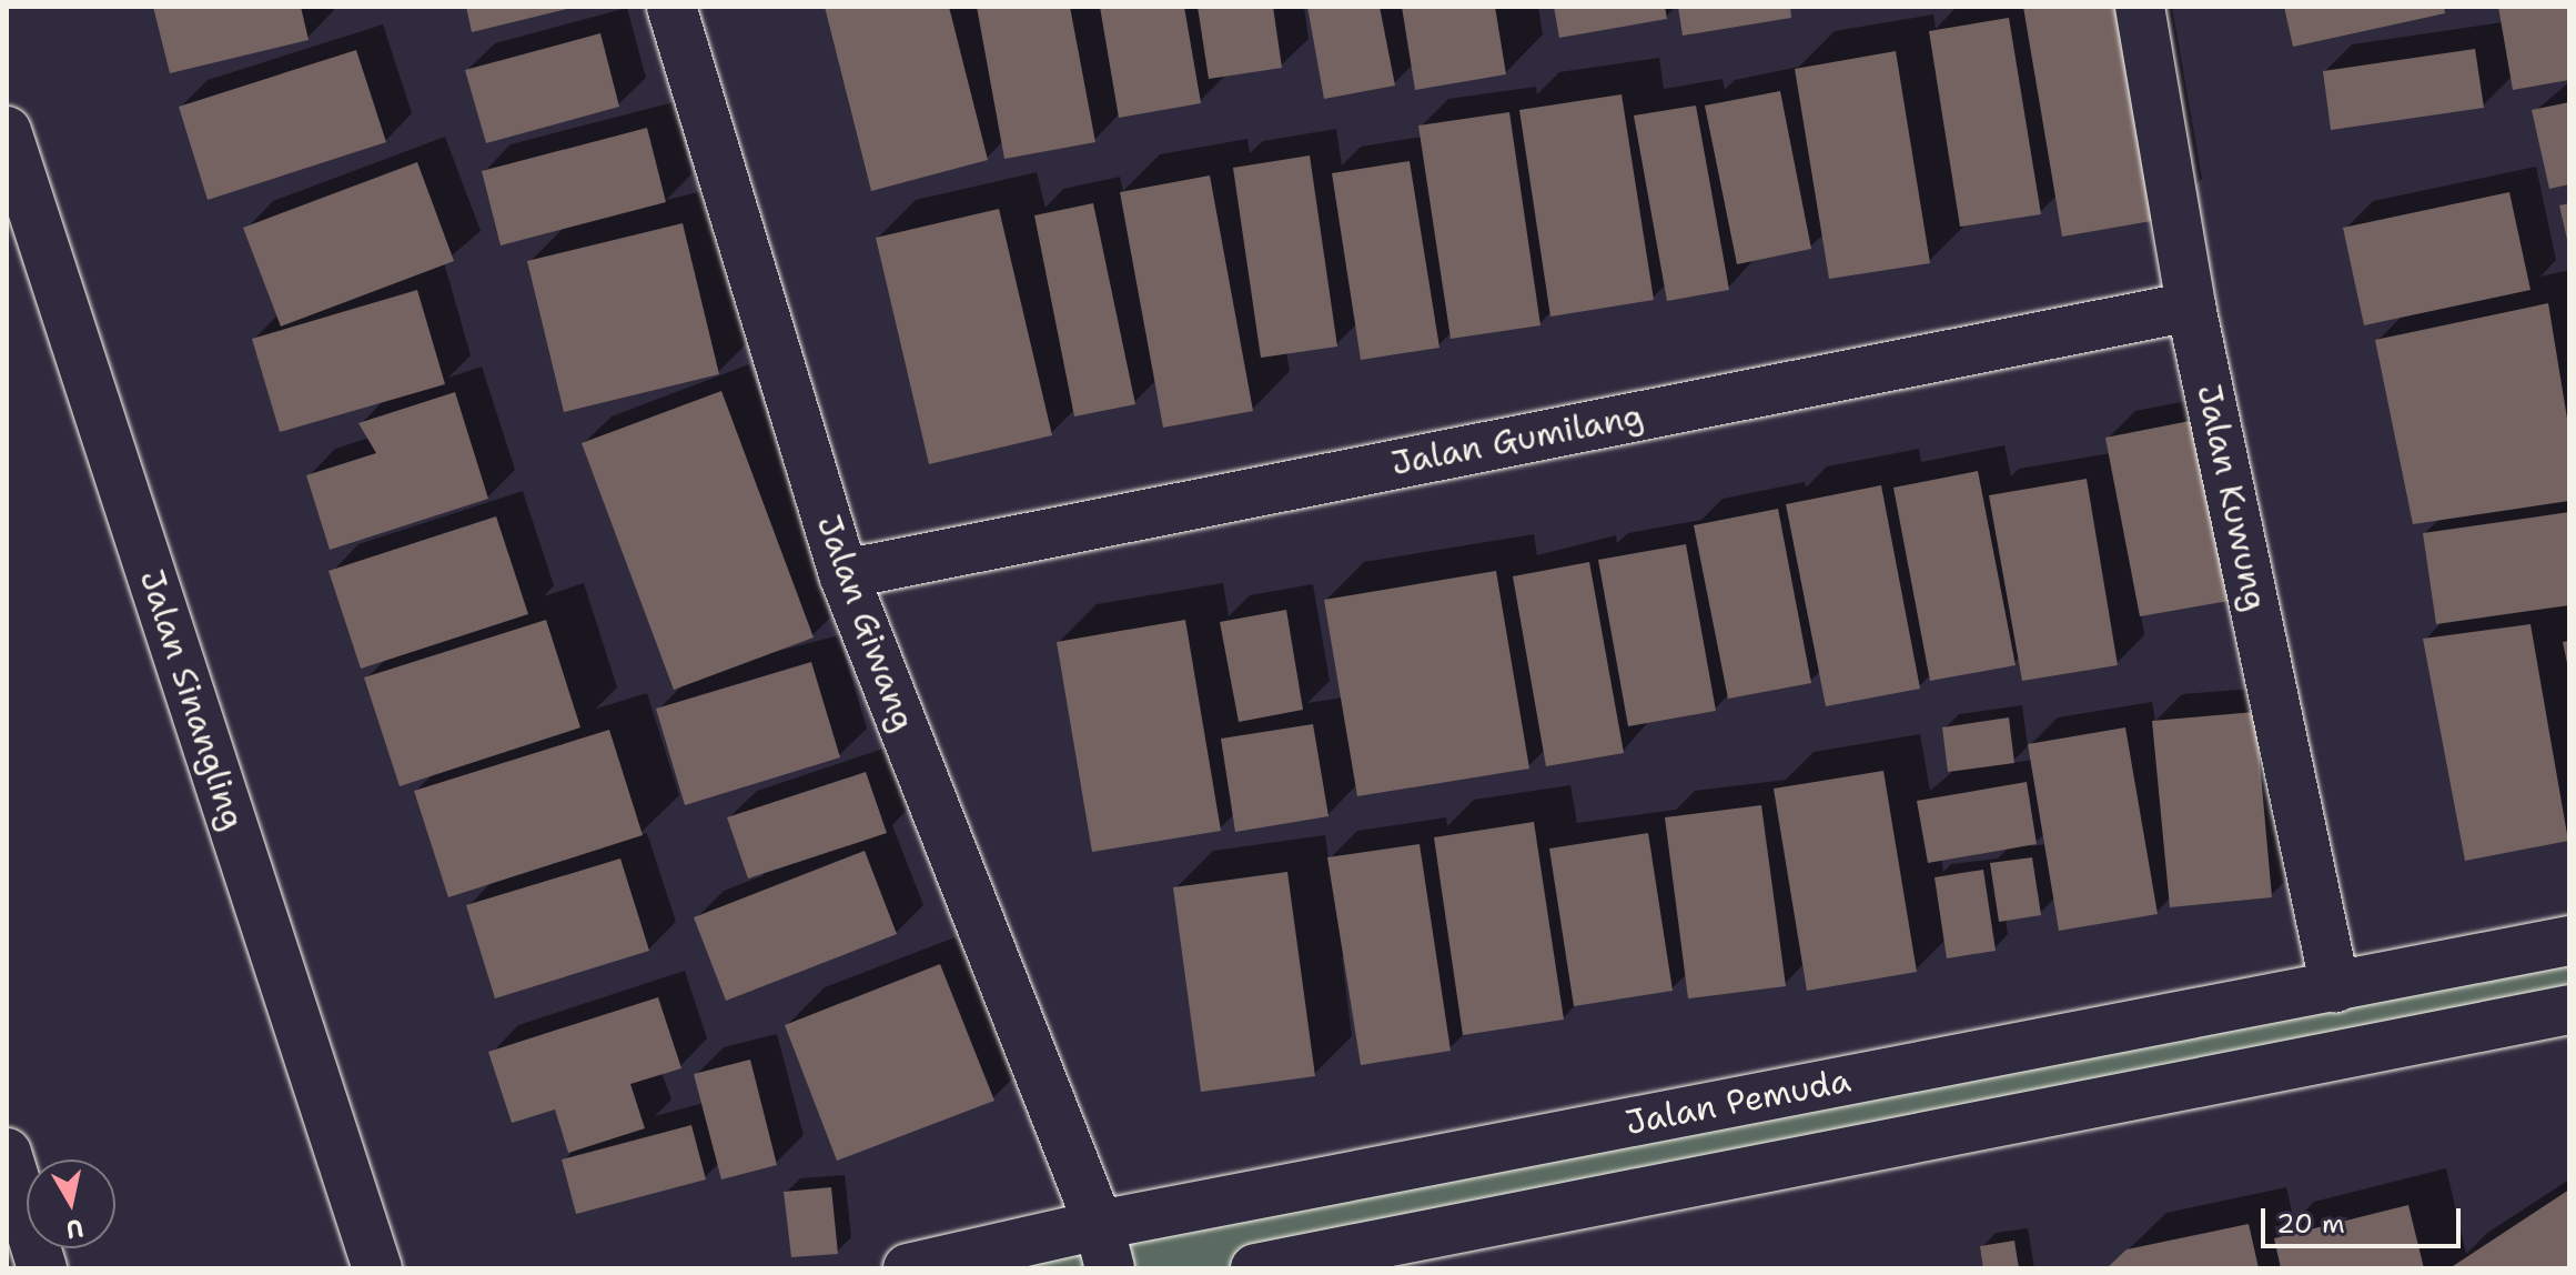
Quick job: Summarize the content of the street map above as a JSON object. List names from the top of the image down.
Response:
{
  "streets": {
    "street": [
      "Jalan Gumilang",
      "Jalan Kuwung",
      "Jalan Giwang",
      "Jalan Sinangling",
      "Jalan Pemuda"
    ]
  },
  "crossings": [
    ["Jalan Gumilang", "Jalan Kuwung"],
    ["Jalan Gumilang", "Jalan Giwang"],
    ["Jalan Kuwung", "Jalan Pemuda"],
    ["Jalan Giwang", "Jalan Pemuda"]
  ],
  "scale_bar": "20 m",
  "north": "bottom"
}
